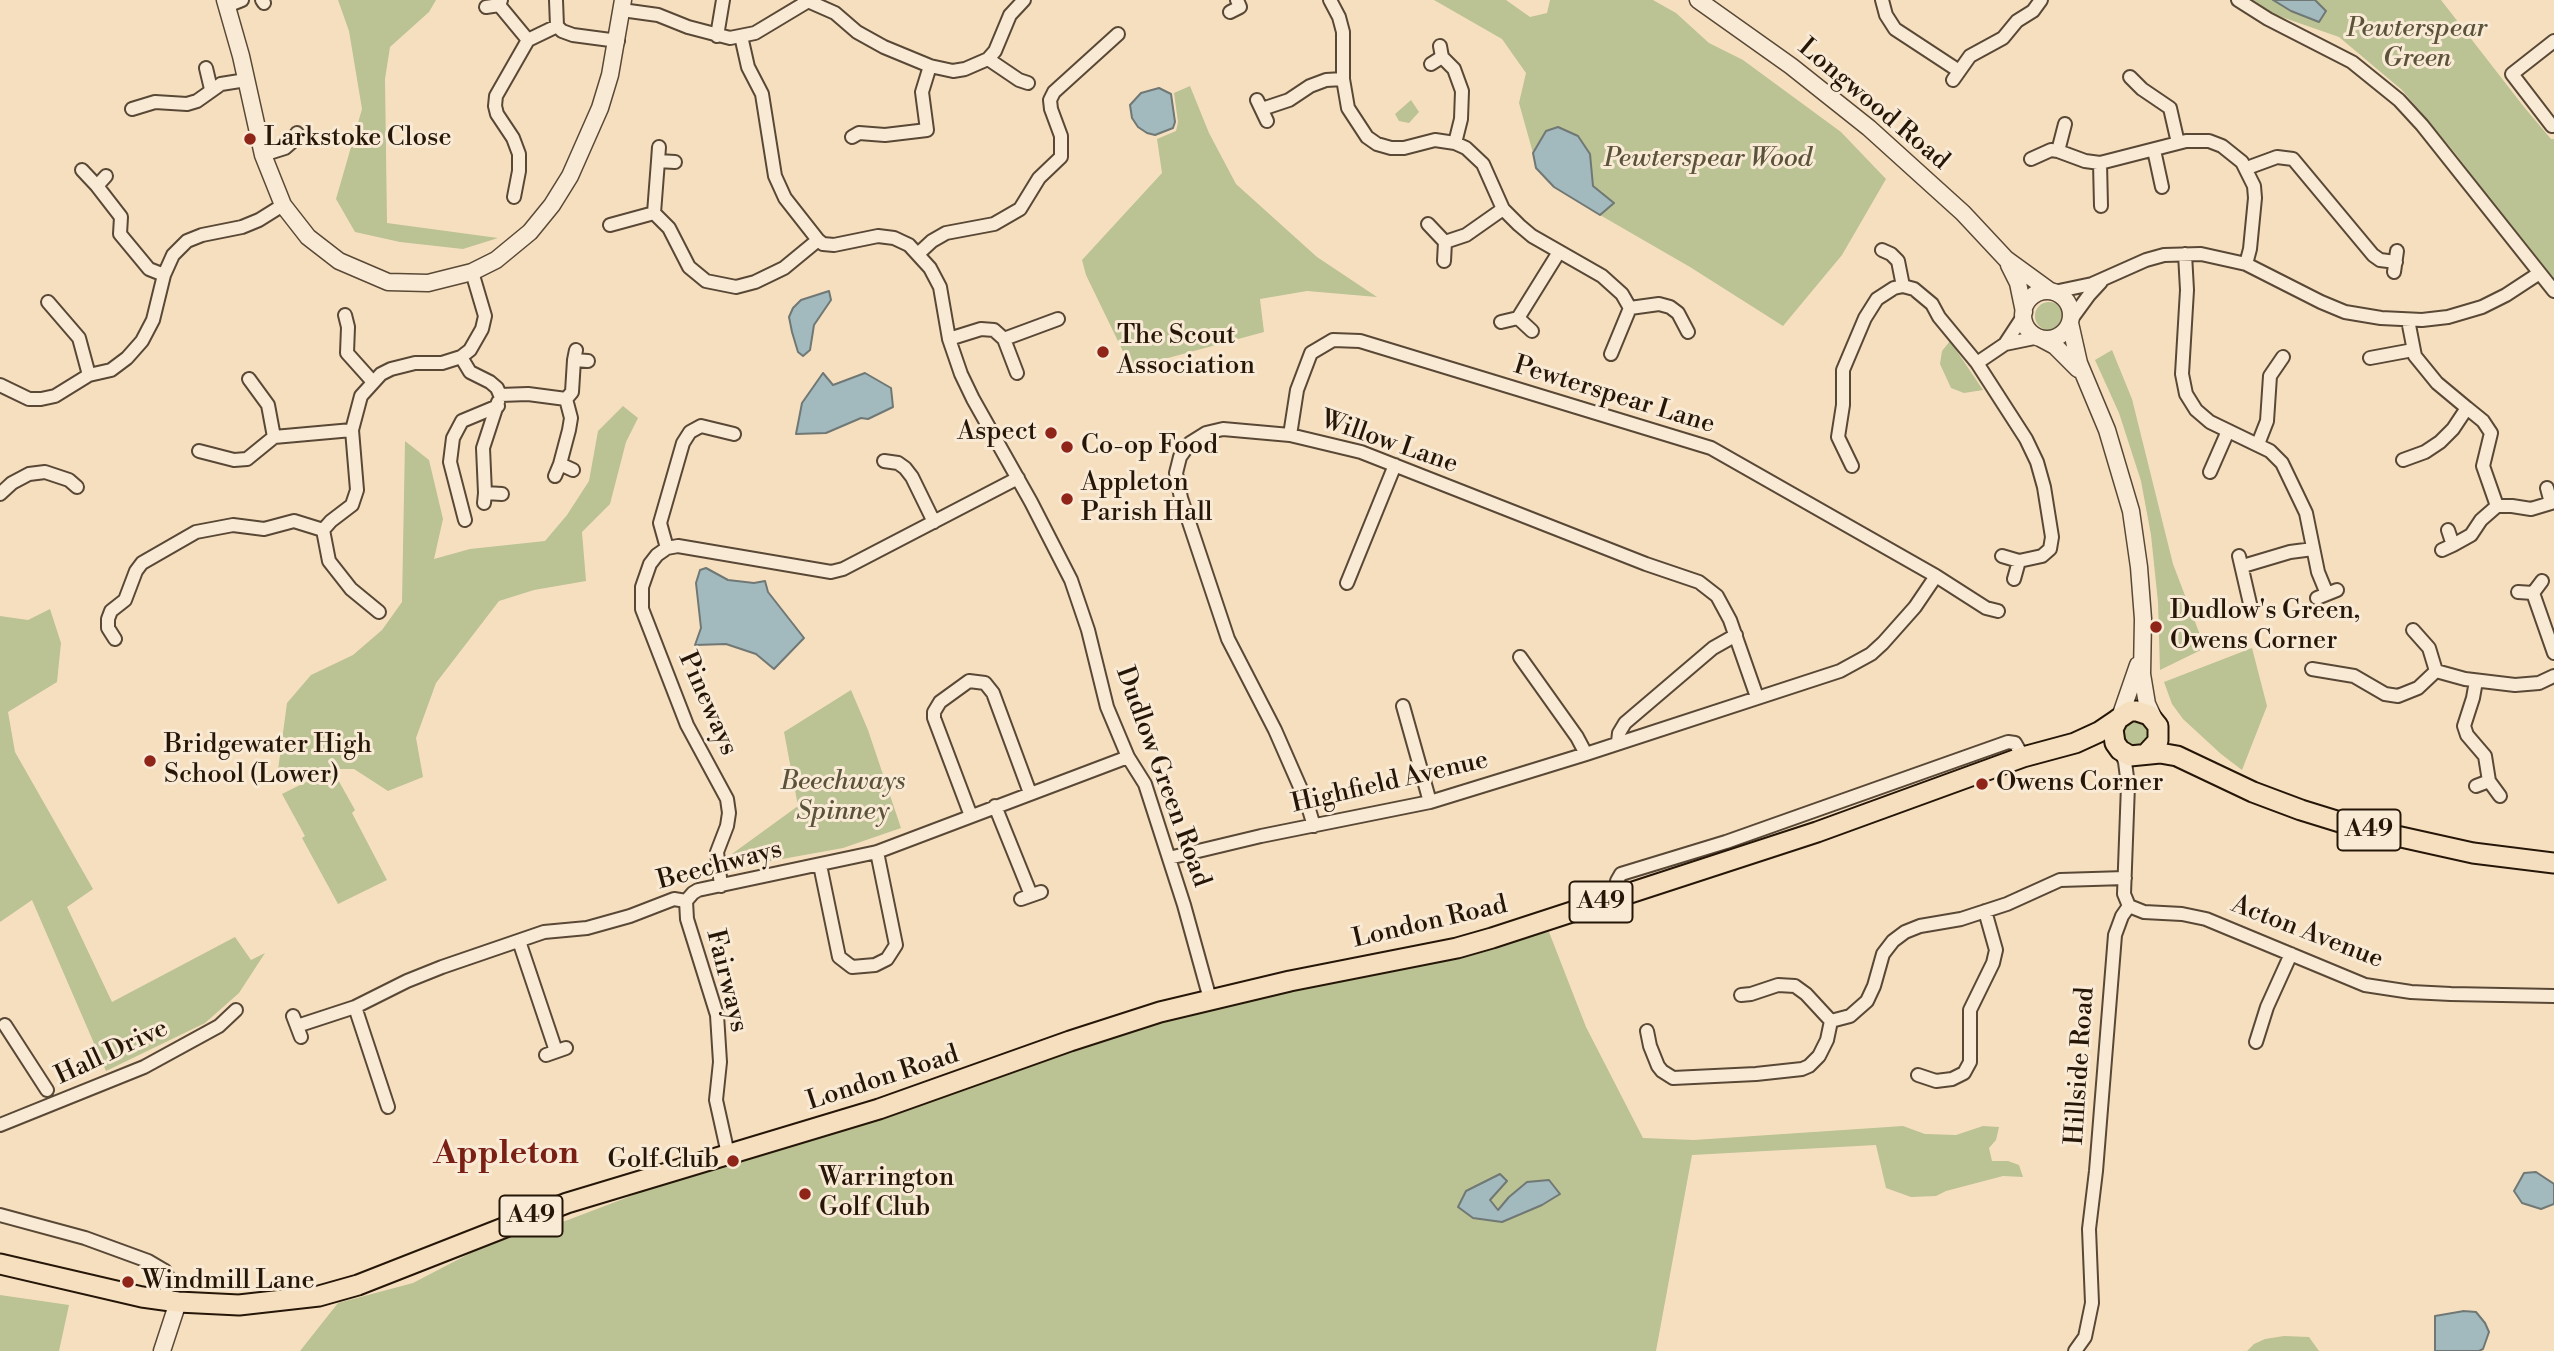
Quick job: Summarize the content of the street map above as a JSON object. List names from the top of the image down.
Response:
{
  "streets": {
    "highway": ["A49", "London Road"],
    "street": [
      "Longwood Road",
      "Pewterspear Lane",
      "Willow Lane",
      "Pineways",
      "Dudlow Green Road",
      "Highfield Avenue",
      "Beechways",
      "Acton Avenue",
      "Fairways",
      "Hall Drive",
      "Hillside Road"
    ]
  },
  "crossings": [
    ["Pewterspear Lane", "Willow Lane"],
    ["Pewterspear Lane", "Highfield Avenue"],
    ["Willow Lane", "Highfield Avenue"],
    ["Pineways", "Beechways"],
    ["Dudlow Green Road", "Highfield Avenue"],
    ["Dudlow Green Road", "Beechways"],
    ["Dudlow Green Road", "London Road"],
    ["A49", "London Road"],
    ["Beechways", "Fairways"],
    ["London Road", "Fairways"],
    ["Acton Avenue", "Hillside Road"]
  ],
  "districts": ["Appleton"],
  "parks": ["Pewterspear Green", "Pewterspear Wood", "Beechways Spinney"],
  "places": [
    "Larkstoke Close",
    "The Scout Association",
    "Aspect",
    "Co-op Food",
    "Appleton Parish Hall",
    "Dudlow's Green, Owens Corner",
    "Bridgewater High School (Lower)",
    "Owens Corner",
    "Golf Club",
    "Warrington Golf Club",
    "Windmill Lane"
  ]
}
